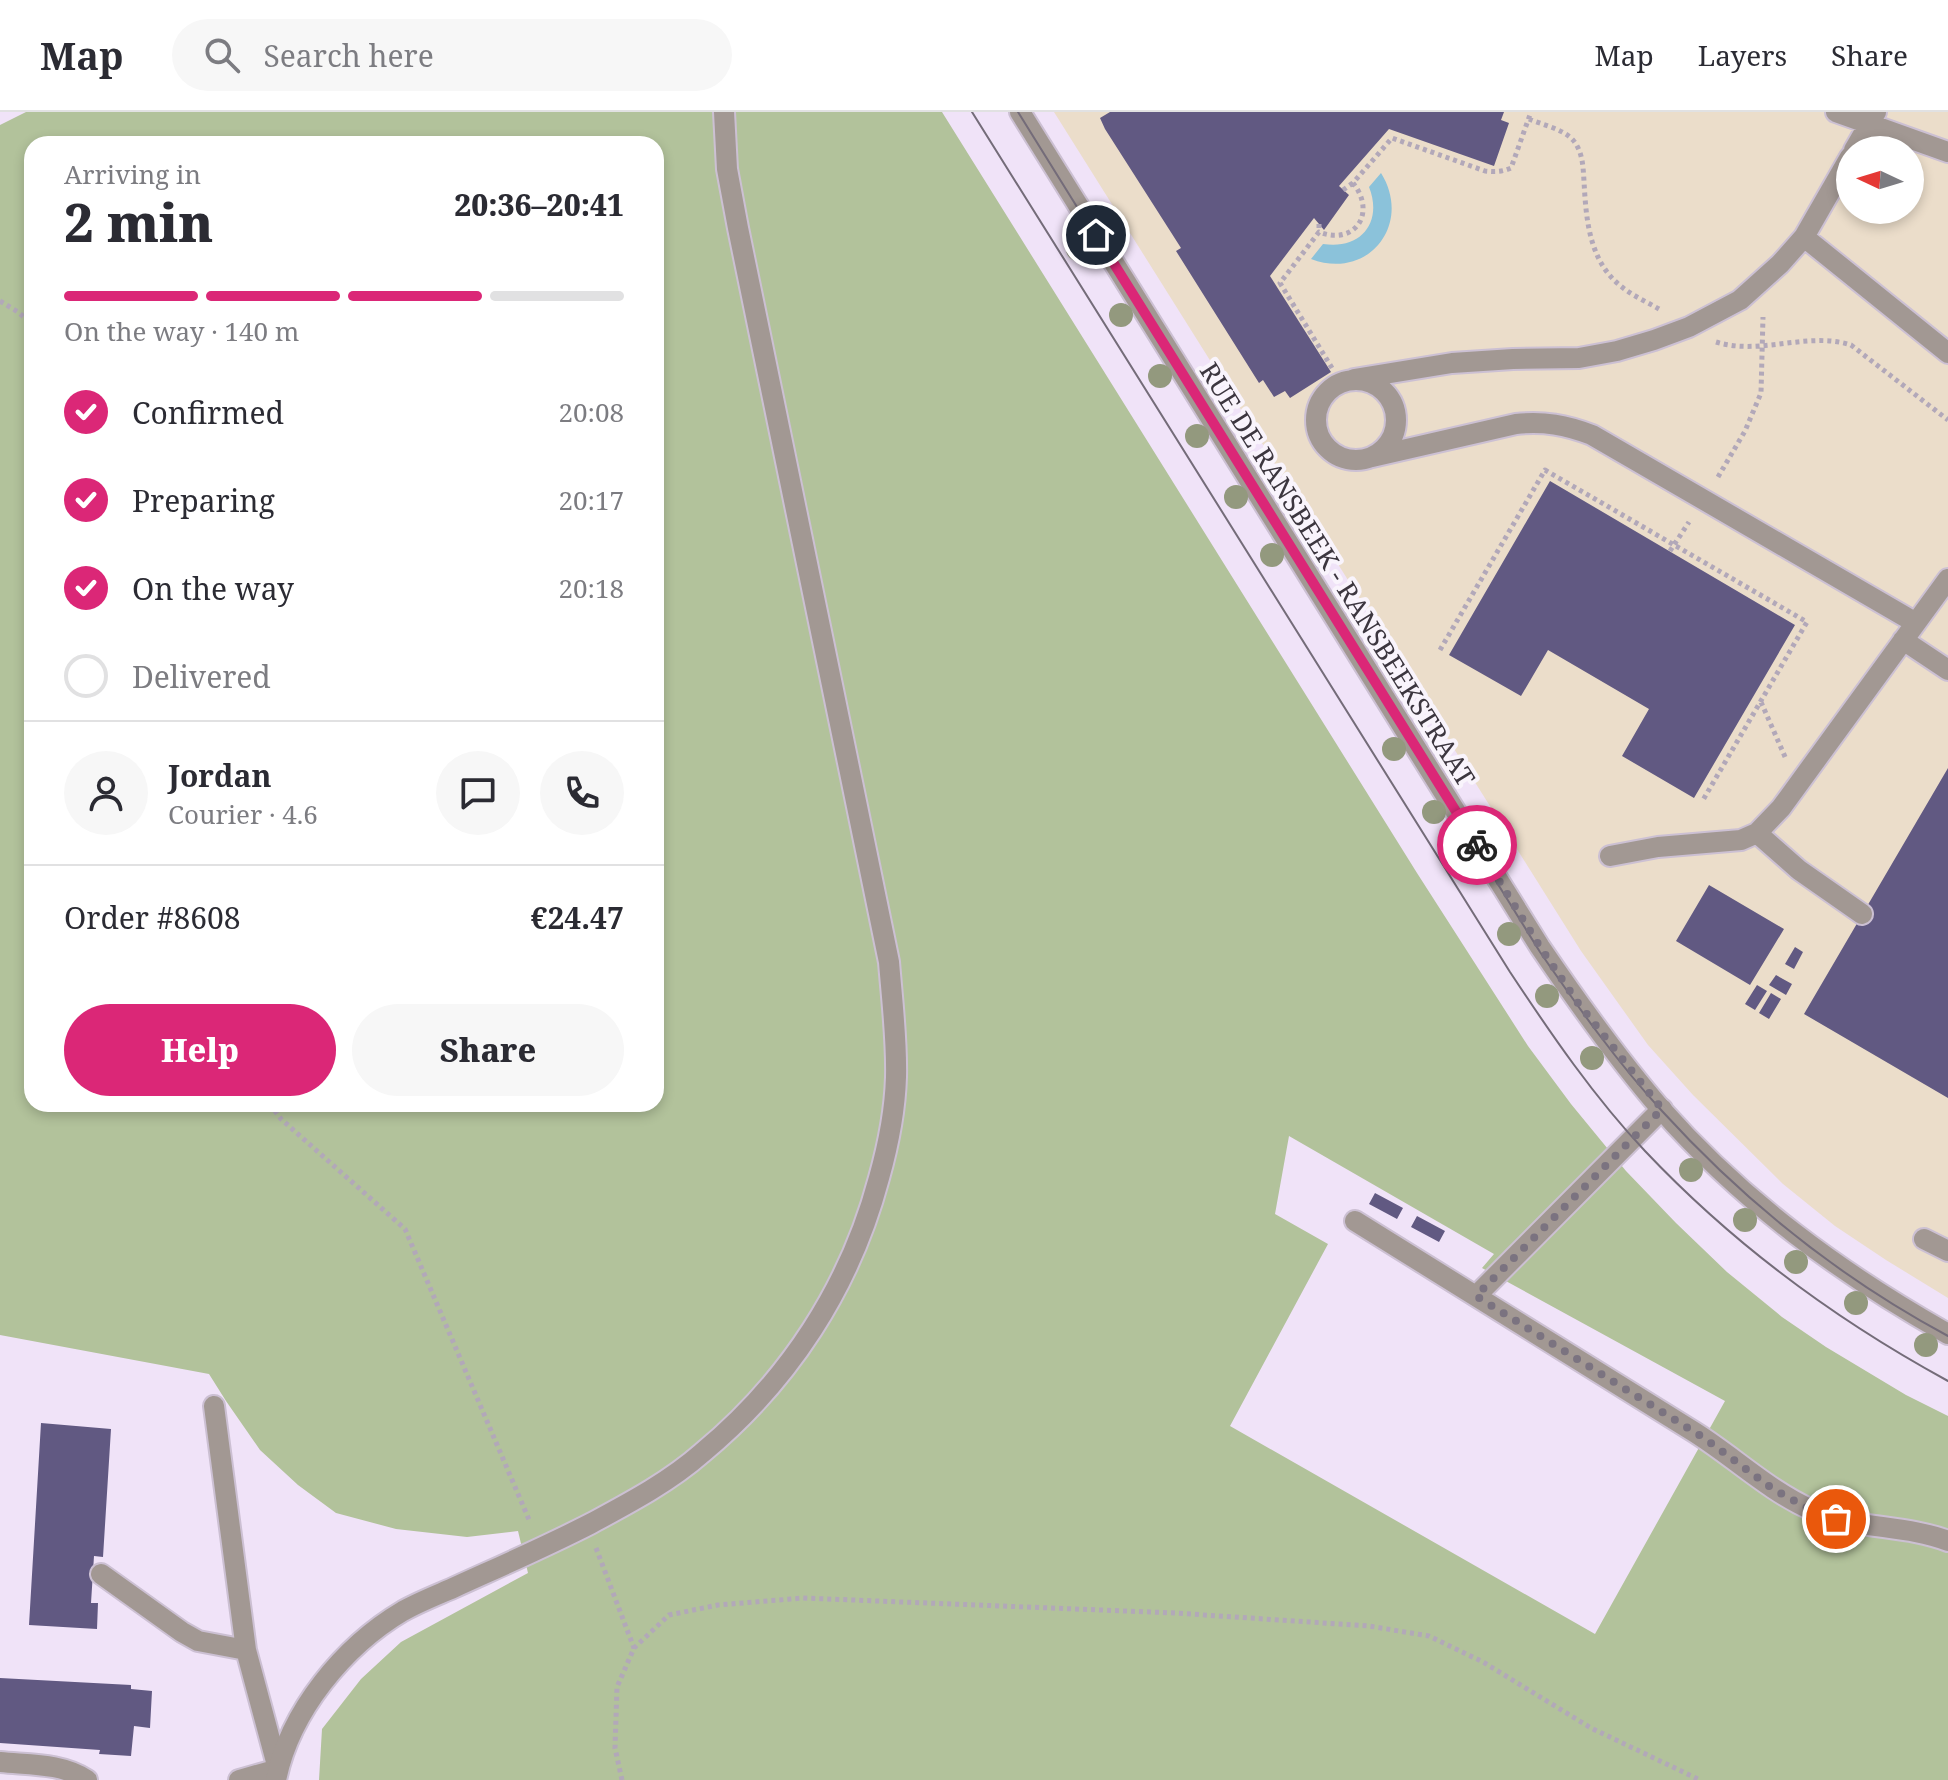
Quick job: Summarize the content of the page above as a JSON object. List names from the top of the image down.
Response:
{
  "streets": {
    "street": ["RUE DE RANSBEEK - RANSBEEKSTRAAT"]
  },
  "north": "left",
  "page": {
    "header": "Map",
    "search": "Search here",
    "nav": ["Map", "Layers", "Share"],
    "heading": ["2 min", "Arriving in", "20:36–20:41"],
    "panel": [
      "Jordan",
      "Courier · 4.6",
      "Order #8608",
      "€24.47"
    ],
    "bar": "On the way · 140 m",
    "list": [
      ["Confirmed", "20:08"],
      ["Preparing", "20:17"],
      ["On the way", "20:18"],
      "Delivered"
    ],
    "buttons": ["Help", "Share"]
  }
}
